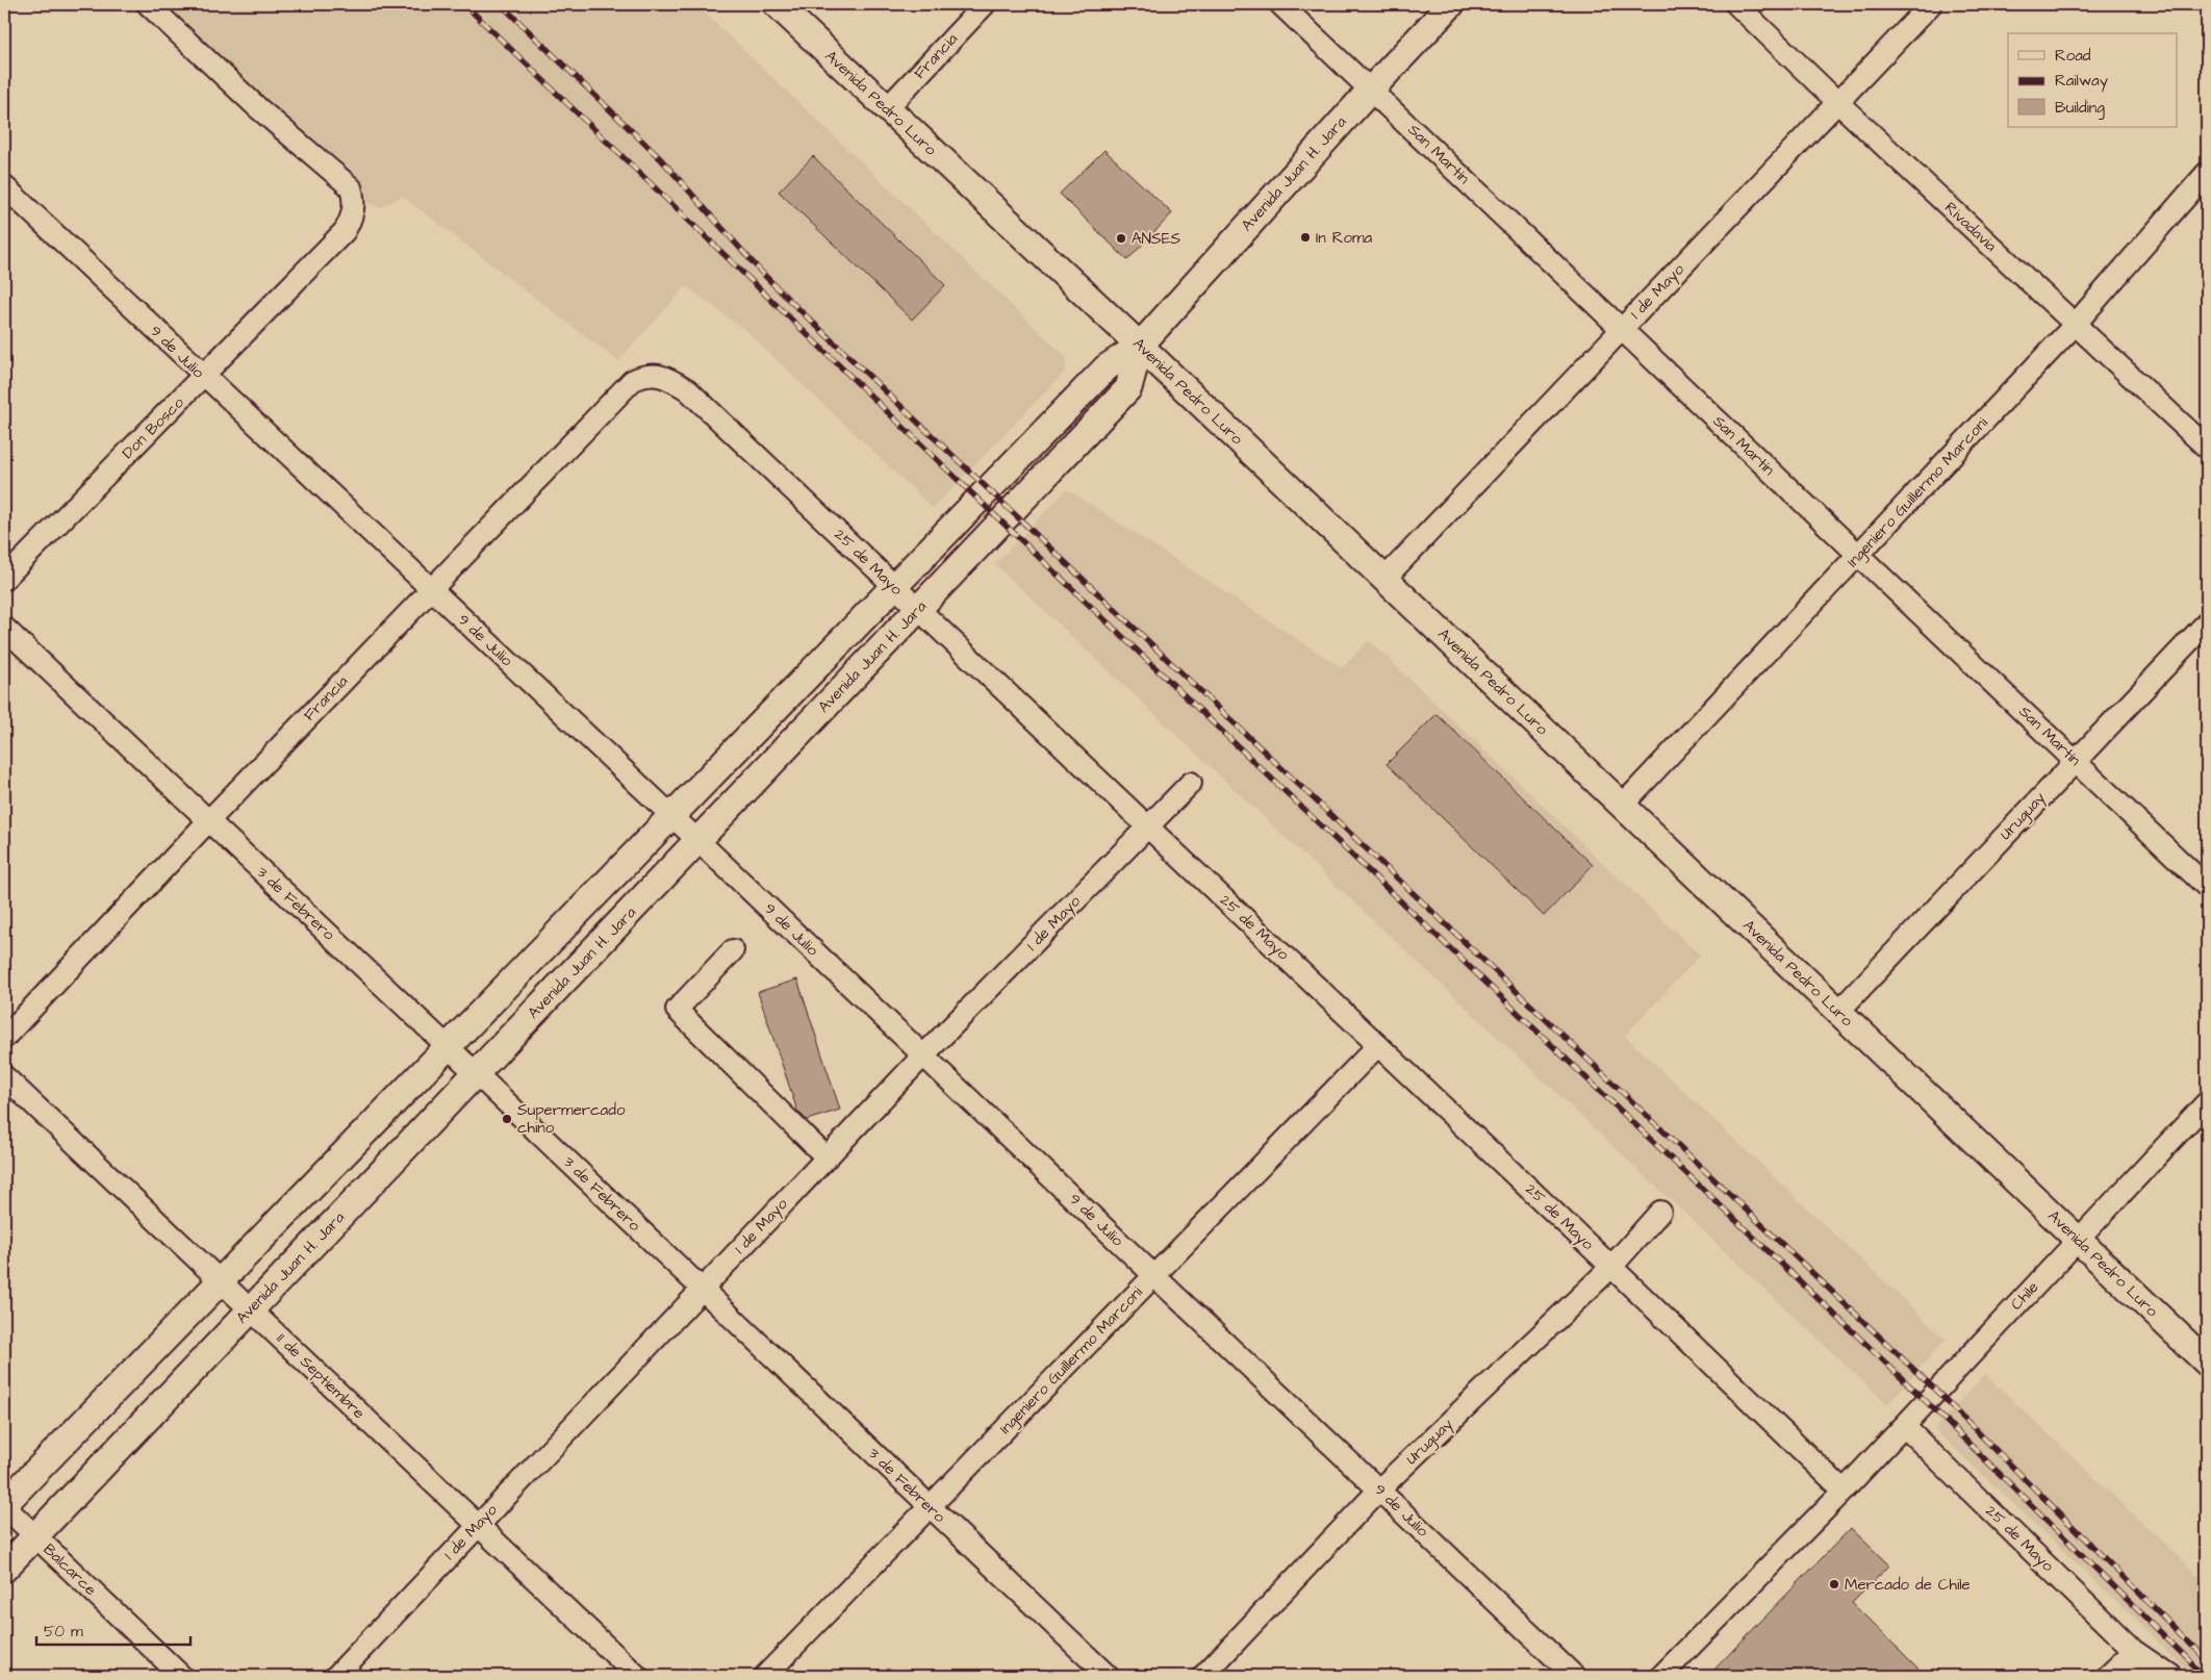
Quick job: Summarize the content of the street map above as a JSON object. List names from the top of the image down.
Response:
{
  "streets": {
    "main road": ["Avenida Pedro Luro", "Avenida Juan H. Jara"],
    "street": [
      "Francia",
      "San Martín",
      "Rivadavia",
      "1 de Mayo",
      "9 de Julio",
      "Don Bosco",
      "Ingeniero Guillermo Marconi",
      "25 de Mayo",
      "Uruguay",
      "3 de Febrero",
      "Chile",
      "11 de Septiembre",
      "Balcarce"
    ]
  },
  "crossings": [
    ["Francia", "Avenida Pedro Luro"],
    ["Francia", "9 de Julio"],
    ["Francia", "25 de Mayo"],
    ["Francia", "3 de Febrero"],
    ["Avenida Pedro Luro", "Avenida Juan H. Jara"],
    ["Avenida Pedro Luro", "1 de Mayo"],
    ["Avenida Pedro Luro", "Ingeniero Guillermo Marconi"],
    ["Avenida Pedro Luro", "Uruguay"],
    ["Avenida Pedro Luro", "Chile"],
    ["San Martín", "Avenida Juan H. Jara"],
    ["San Martín", "1 de Mayo"],
    ["San Martín", "Ingeniero Guillermo Marconi"],
    ["San Martín", "Uruguay"],
    ["Avenida Juan H. Jara", "9 de Julio"],
    ["Avenida Juan H. Jara", "25 de Mayo"],
    ["Avenida Juan H. Jara", "3 de Febrero"],
    ["Avenida Juan H. Jara", "11 de Septiembre"],
    ["Avenida Juan H. Jara", "Balcarce"],
    ["Rivadavia", "1 de Mayo"],
    ["Rivadavia", "Ingeniero Guillermo Marconi"],
    ["1 de Mayo", "9 de Julio"],
    ["1 de Mayo", "25 de Mayo"],
    ["1 de Mayo", "3 de Febrero"],
    ["1 de Mayo", "11 de Septiembre"],
    ["9 de Julio", "Don Bosco"],
    ["9 de Julio", "Ingeniero Guillermo Marconi"],
    ["9 de Julio", "Uruguay"],
    ["Ingeniero Guillermo Marconi", "25 de Mayo"],
    ["Ingeniero Guillermo Marconi", "3 de Febrero"],
    ["25 de Mayo", "Uruguay"],
    ["25 de Mayo", "Chile"]
  ],
  "places": [
    "In Roma",
    "ANSES",
    "Supermercado chino",
    "Mercado de Chile"
  ],
  "legend": ["Road", "Railway", "Building"],
  "scale_bar": "50 m"
}
